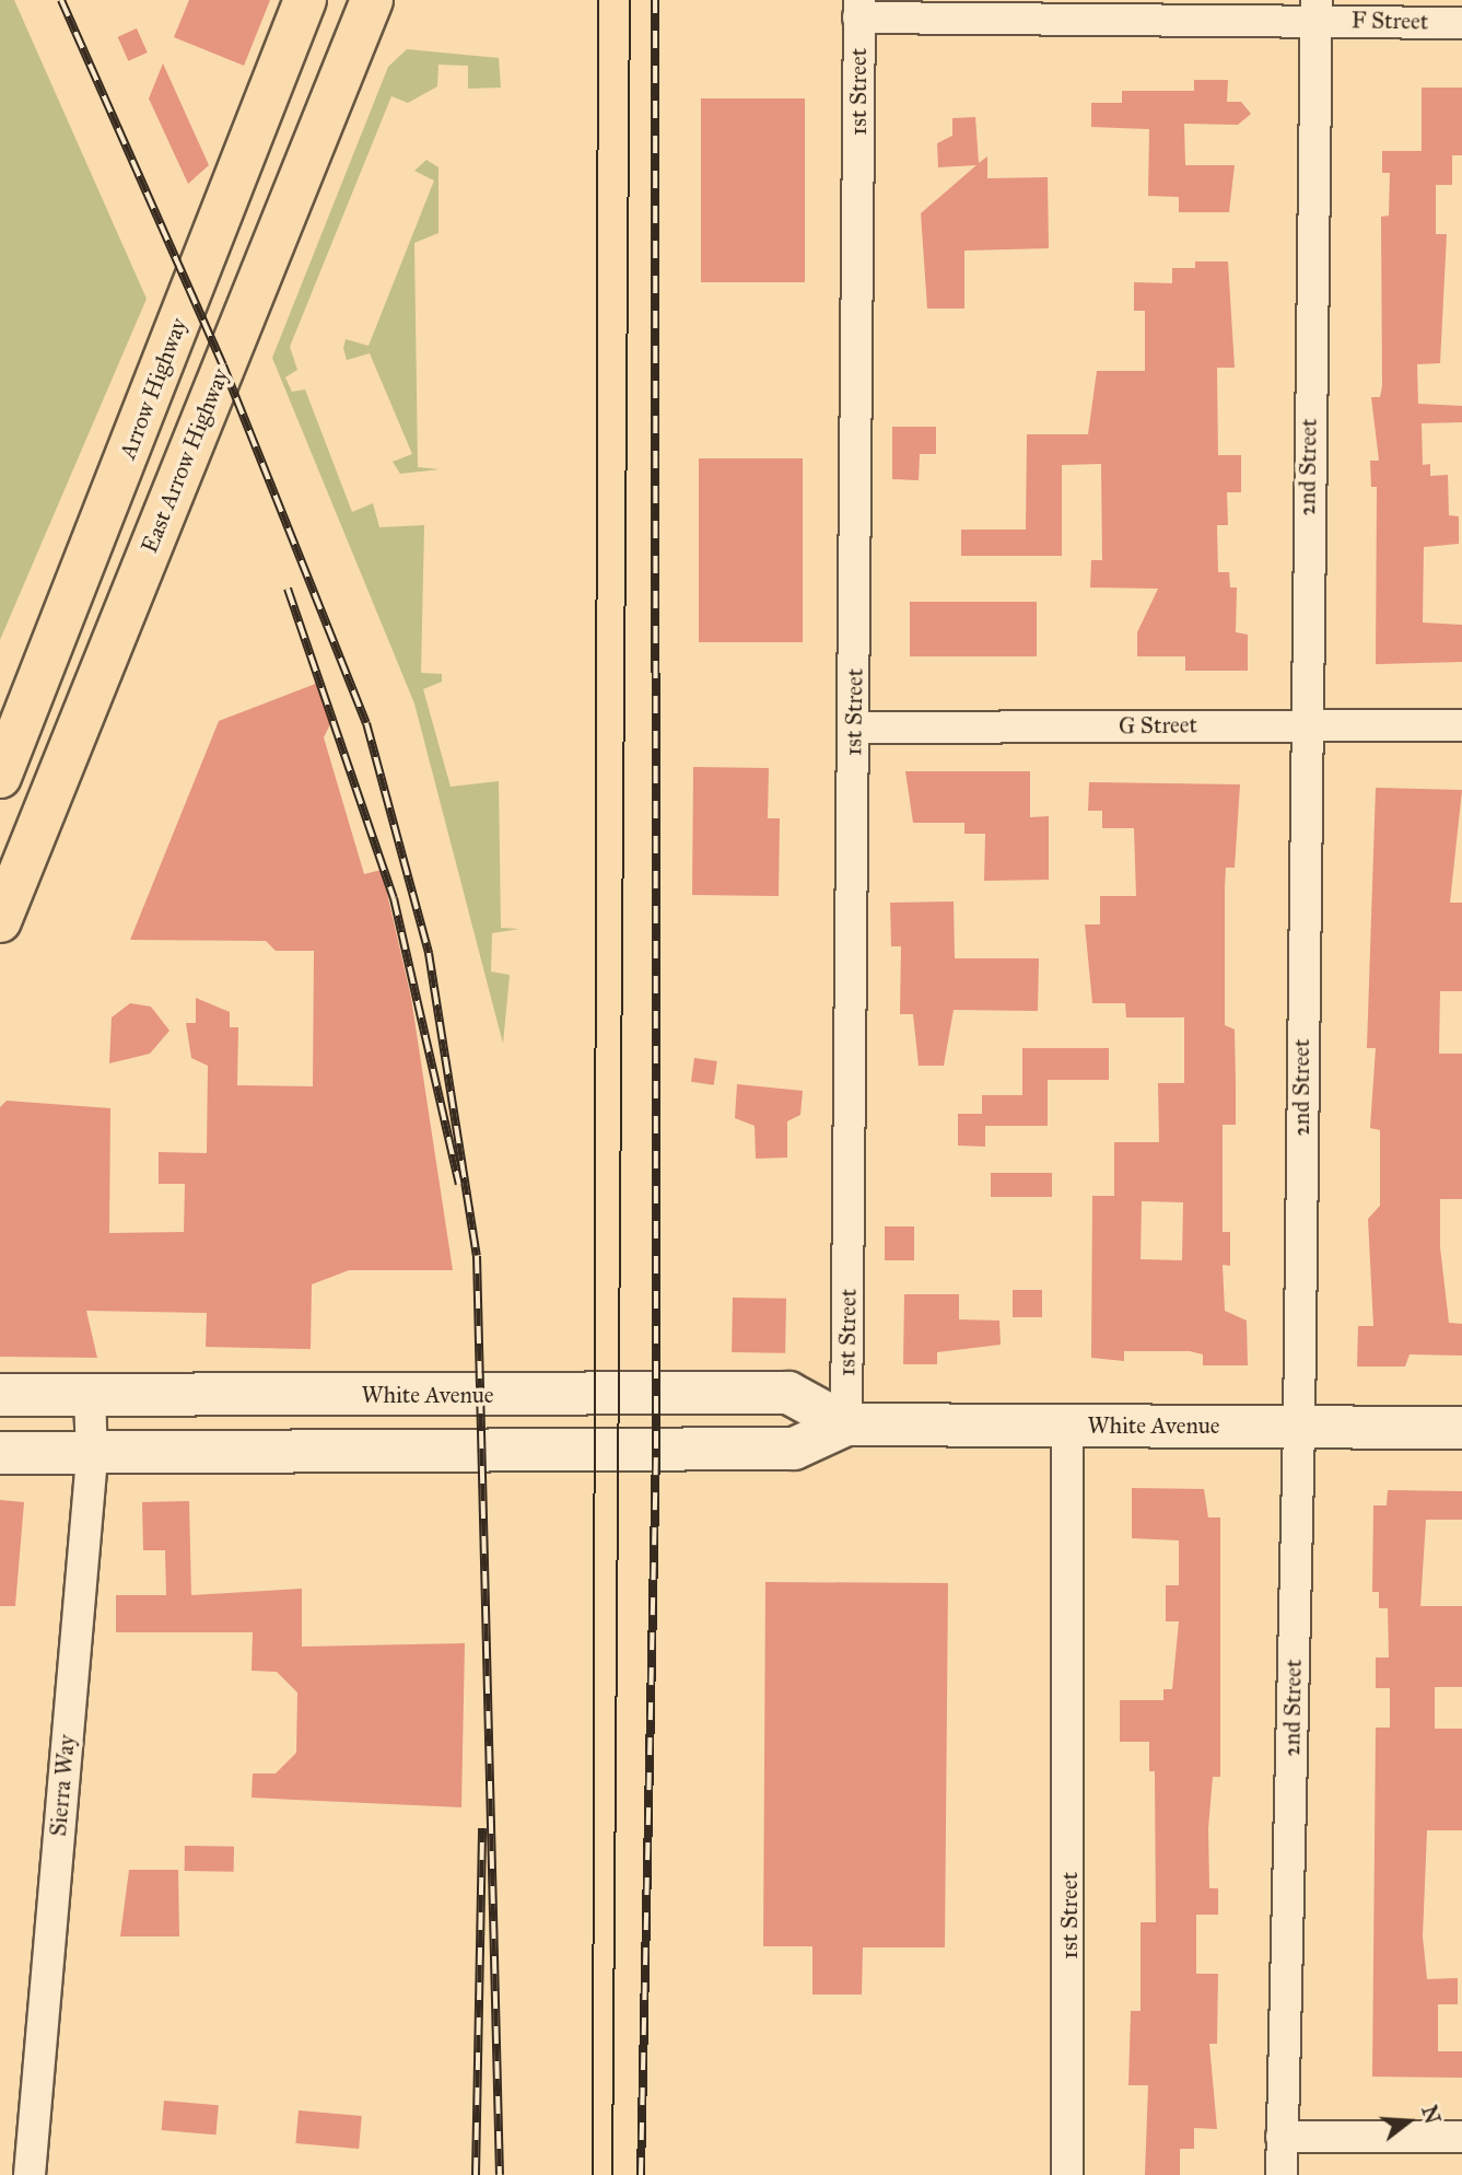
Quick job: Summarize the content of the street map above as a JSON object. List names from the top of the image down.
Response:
{
  "streets": {
    "main road": ["Arrow Highway", "East Arrow Highway", "White Avenue"],
    "street": [
      "F Street",
      "1st Street",
      "2nd Street",
      "G Street",
      "Sierra Way"
    ]
  },
  "crossings": [
    ["F Street", "1st Street"],
    ["F Street", "2nd Street"],
    ["1st Street", "G Street"],
    ["1st Street", "White Avenue"],
    ["2nd Street", "G Street"],
    ["2nd Street", "White Avenue"],
    ["White Avenue", "Sierra Way"]
  ],
  "north": "right"
}
